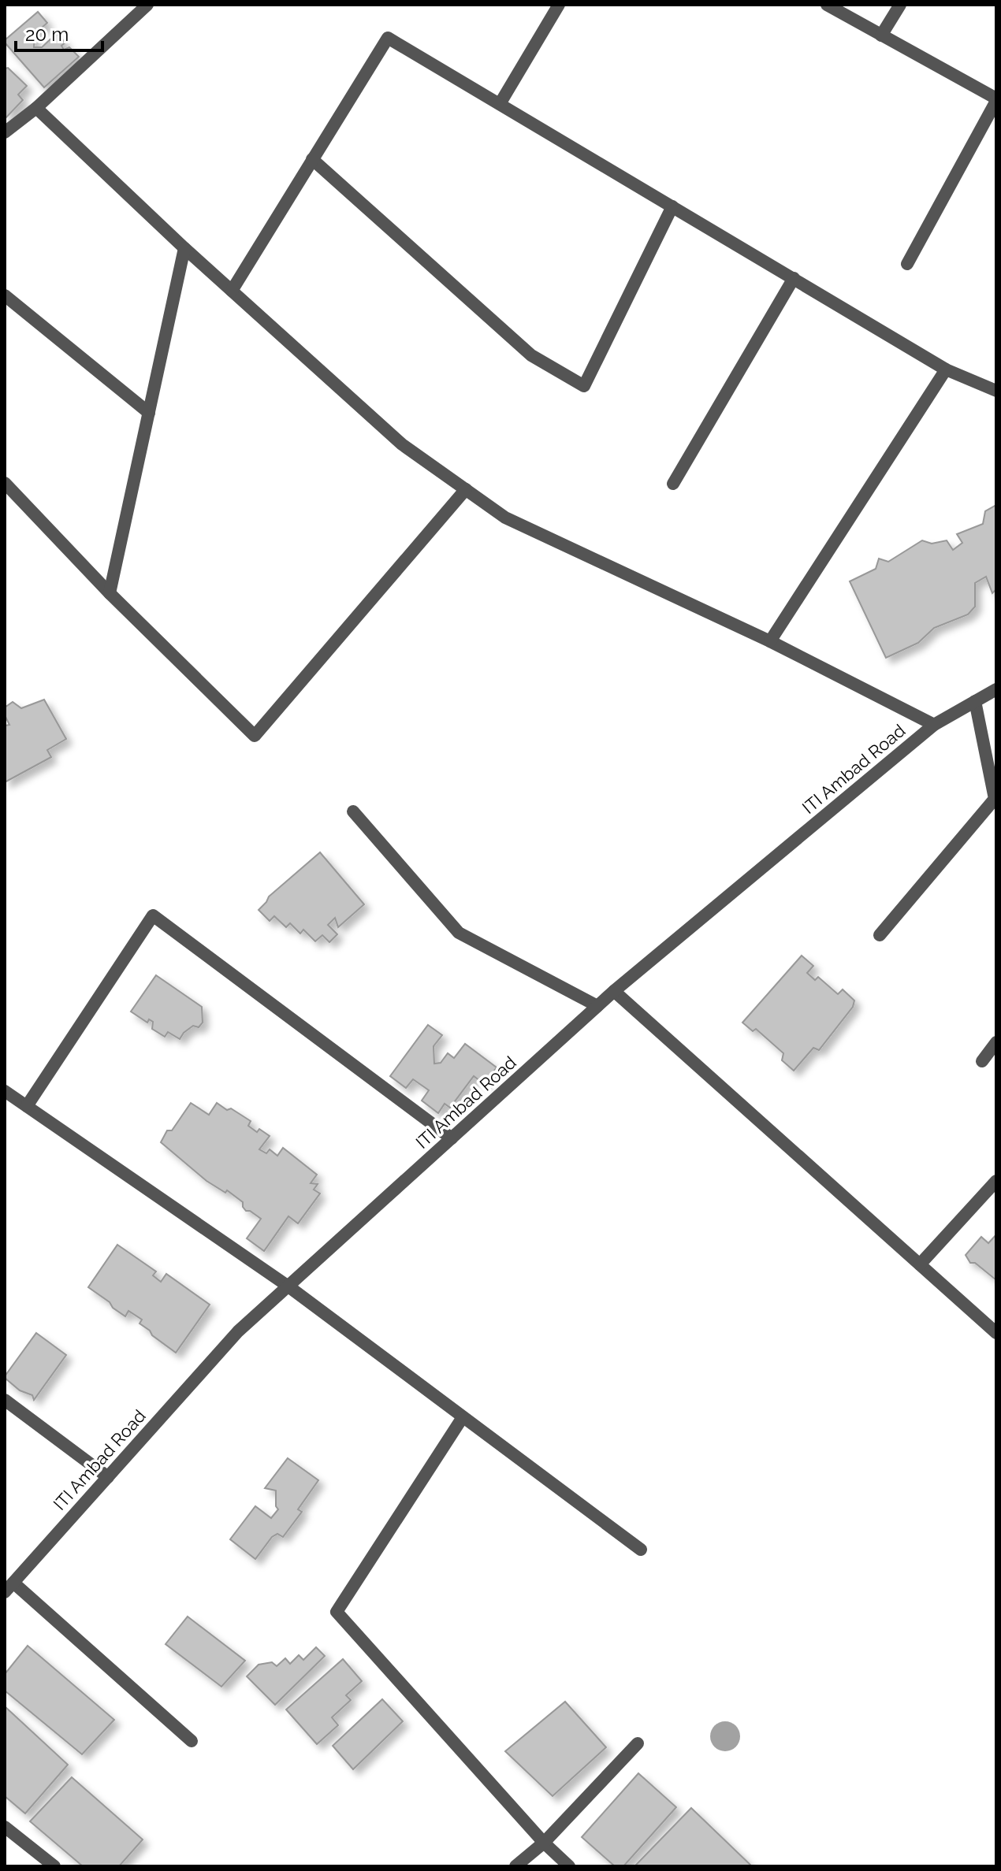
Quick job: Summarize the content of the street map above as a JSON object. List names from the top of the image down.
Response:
{
  "streets": {
    "street": ["ITI Ambad Road"]
  },
  "scale_bar": "20 m"
}
